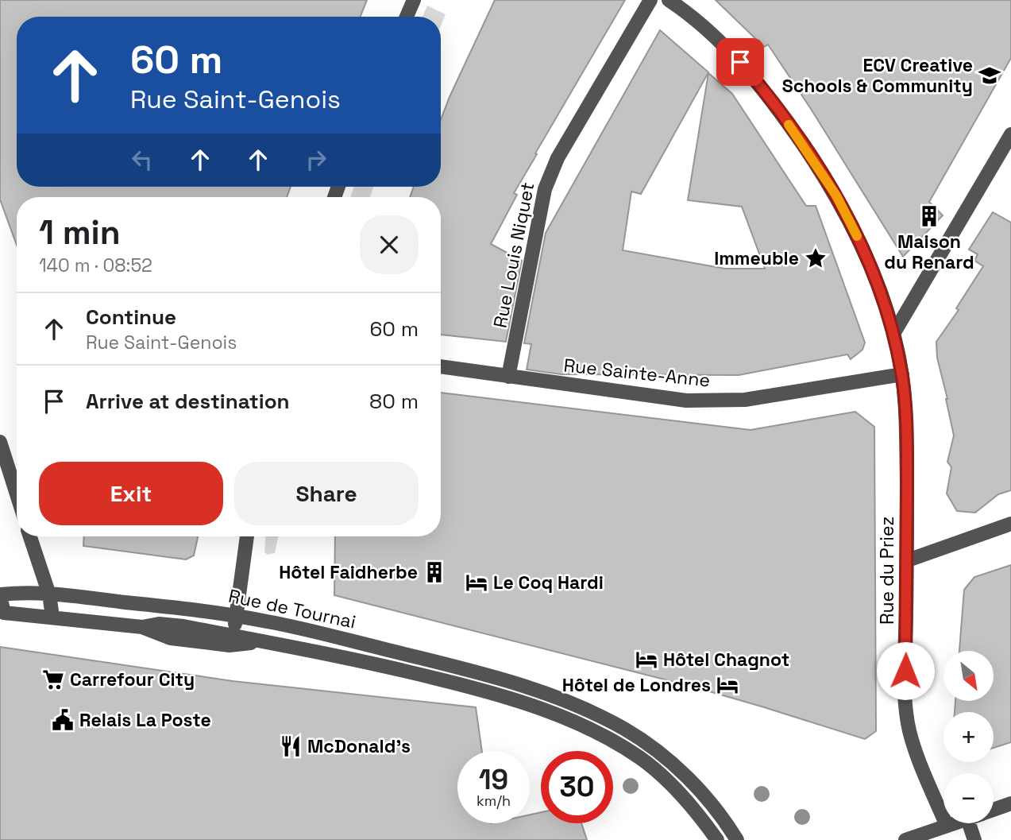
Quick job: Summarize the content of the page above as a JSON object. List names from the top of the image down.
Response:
{
  "streets": {
    "street": [
      "Rue Louis Niquet",
      "Rue Sainte-Anne",
      "Rue du Priez",
      "Rue de Tournai"
    ]
  },
  "crossings": [
    ["Rue Louis Niquet", "Rue Sainte-Anne"],
    ["Rue Sainte-Anne", "Rue du Priez"]
  ],
  "places": {
    "school or university": ["ECV Creative Schools & Community"],
    "building": ["Maison du Renard", "Hôtel Faidherbe"],
    "place": ["Immeuble"],
    "hotel": ["Le Coq Hardi", "Hôtel Chagnot", "Hôtel de Londres"],
    "supermarket": ["Carrefour City"],
    "public building": ["Relais La Poste"],
    "restaurant": ["McDonald's"]
  },
  "north": "bottom right",
  "page": {
    "turn": ["60 m", "Rue Saint-Genois"],
    "heading": ["1 min", "140 m · 08:52"],
    "list": [
      {
        "name": "Continue",
        "note": "Rue Saint-Genois",
        "value": "60 m"
      },
      {
        "name": "Arrive at destination",
        "value": "80 m"
      }
    ],
    "buttons": ["Exit", "Share"],
    "map_buttons": ["+", "−"],
    "speed": "19 km/h",
    "limit": "30"
  }
}
